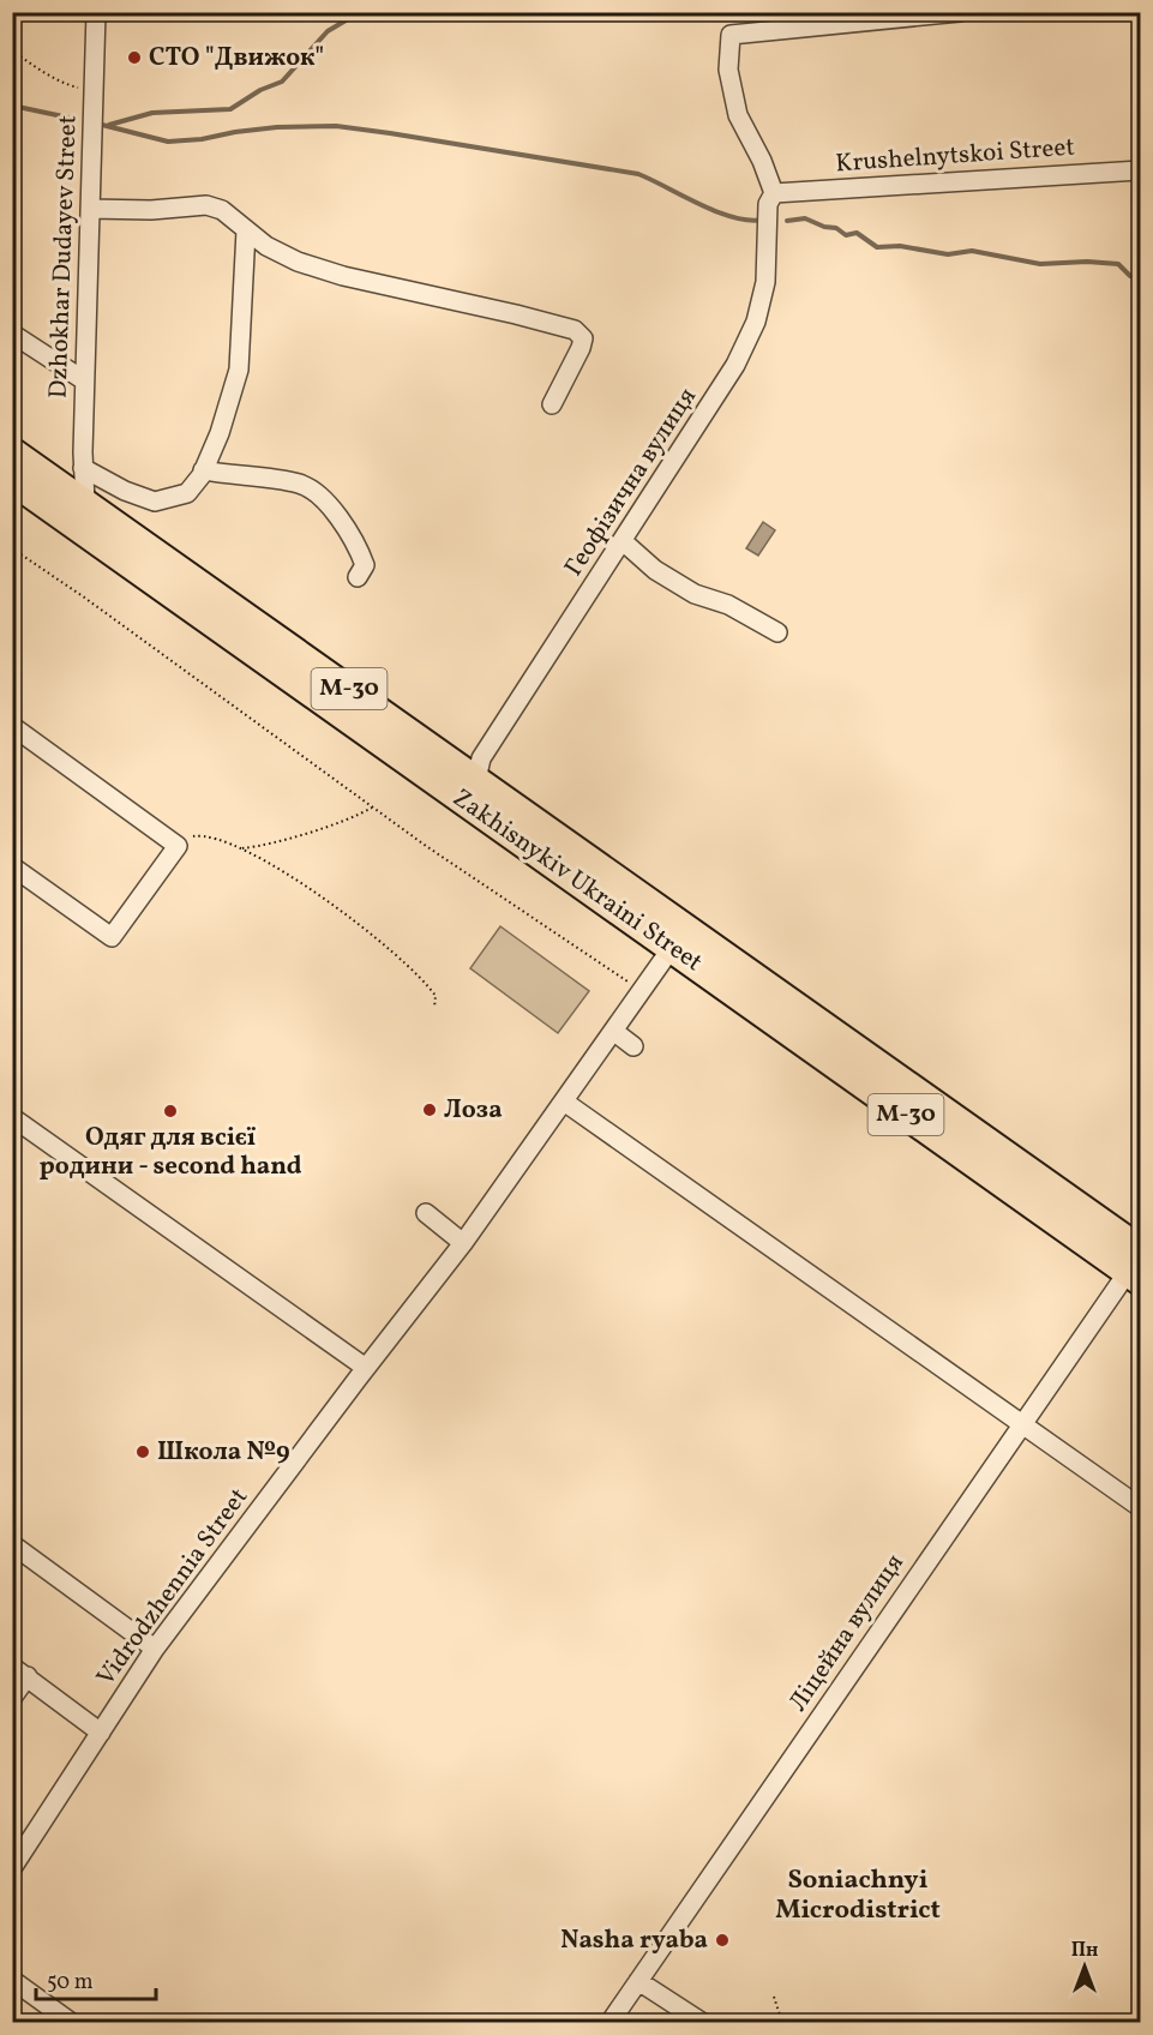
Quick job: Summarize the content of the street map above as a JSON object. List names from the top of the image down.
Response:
{
  "streets": {
    "highway": ["М-30", "Zakhisnykiv Ukraini Street"],
    "street": [
      "Krushelnytskoi Street",
      "Dzhokhar Dudayev Street",
      "Геофізична вулиця",
      "Vidrodzhennia Street",
      "Ліцейна вулиця"
    ]
  },
  "crossings": [
    ["Krushelnytskoi Street", "Геофізична вулиця"],
    ["Dzhokhar Dudayev Street", "Zakhisnykiv Ukraini Street"],
    ["Геофізична вулиця", "Zakhisnykiv Ukraini Street"],
    ["Zakhisnykiv Ukraini Street", "Vidrodzhennia Street"],
    ["Zakhisnykiv Ukraini Street", "Ліцейна вулиця"]
  ],
  "districts": ["Soniachnyi Microdistrict"],
  "places": [
    "СТО \"Движок\"",
    "Лоза",
    "Одяг для всієї родини - second hand",
    "Школа №9",
    "Nasha ryaba"
  ],
  "scale_bar": "50 m",
  "north": "top"
}
